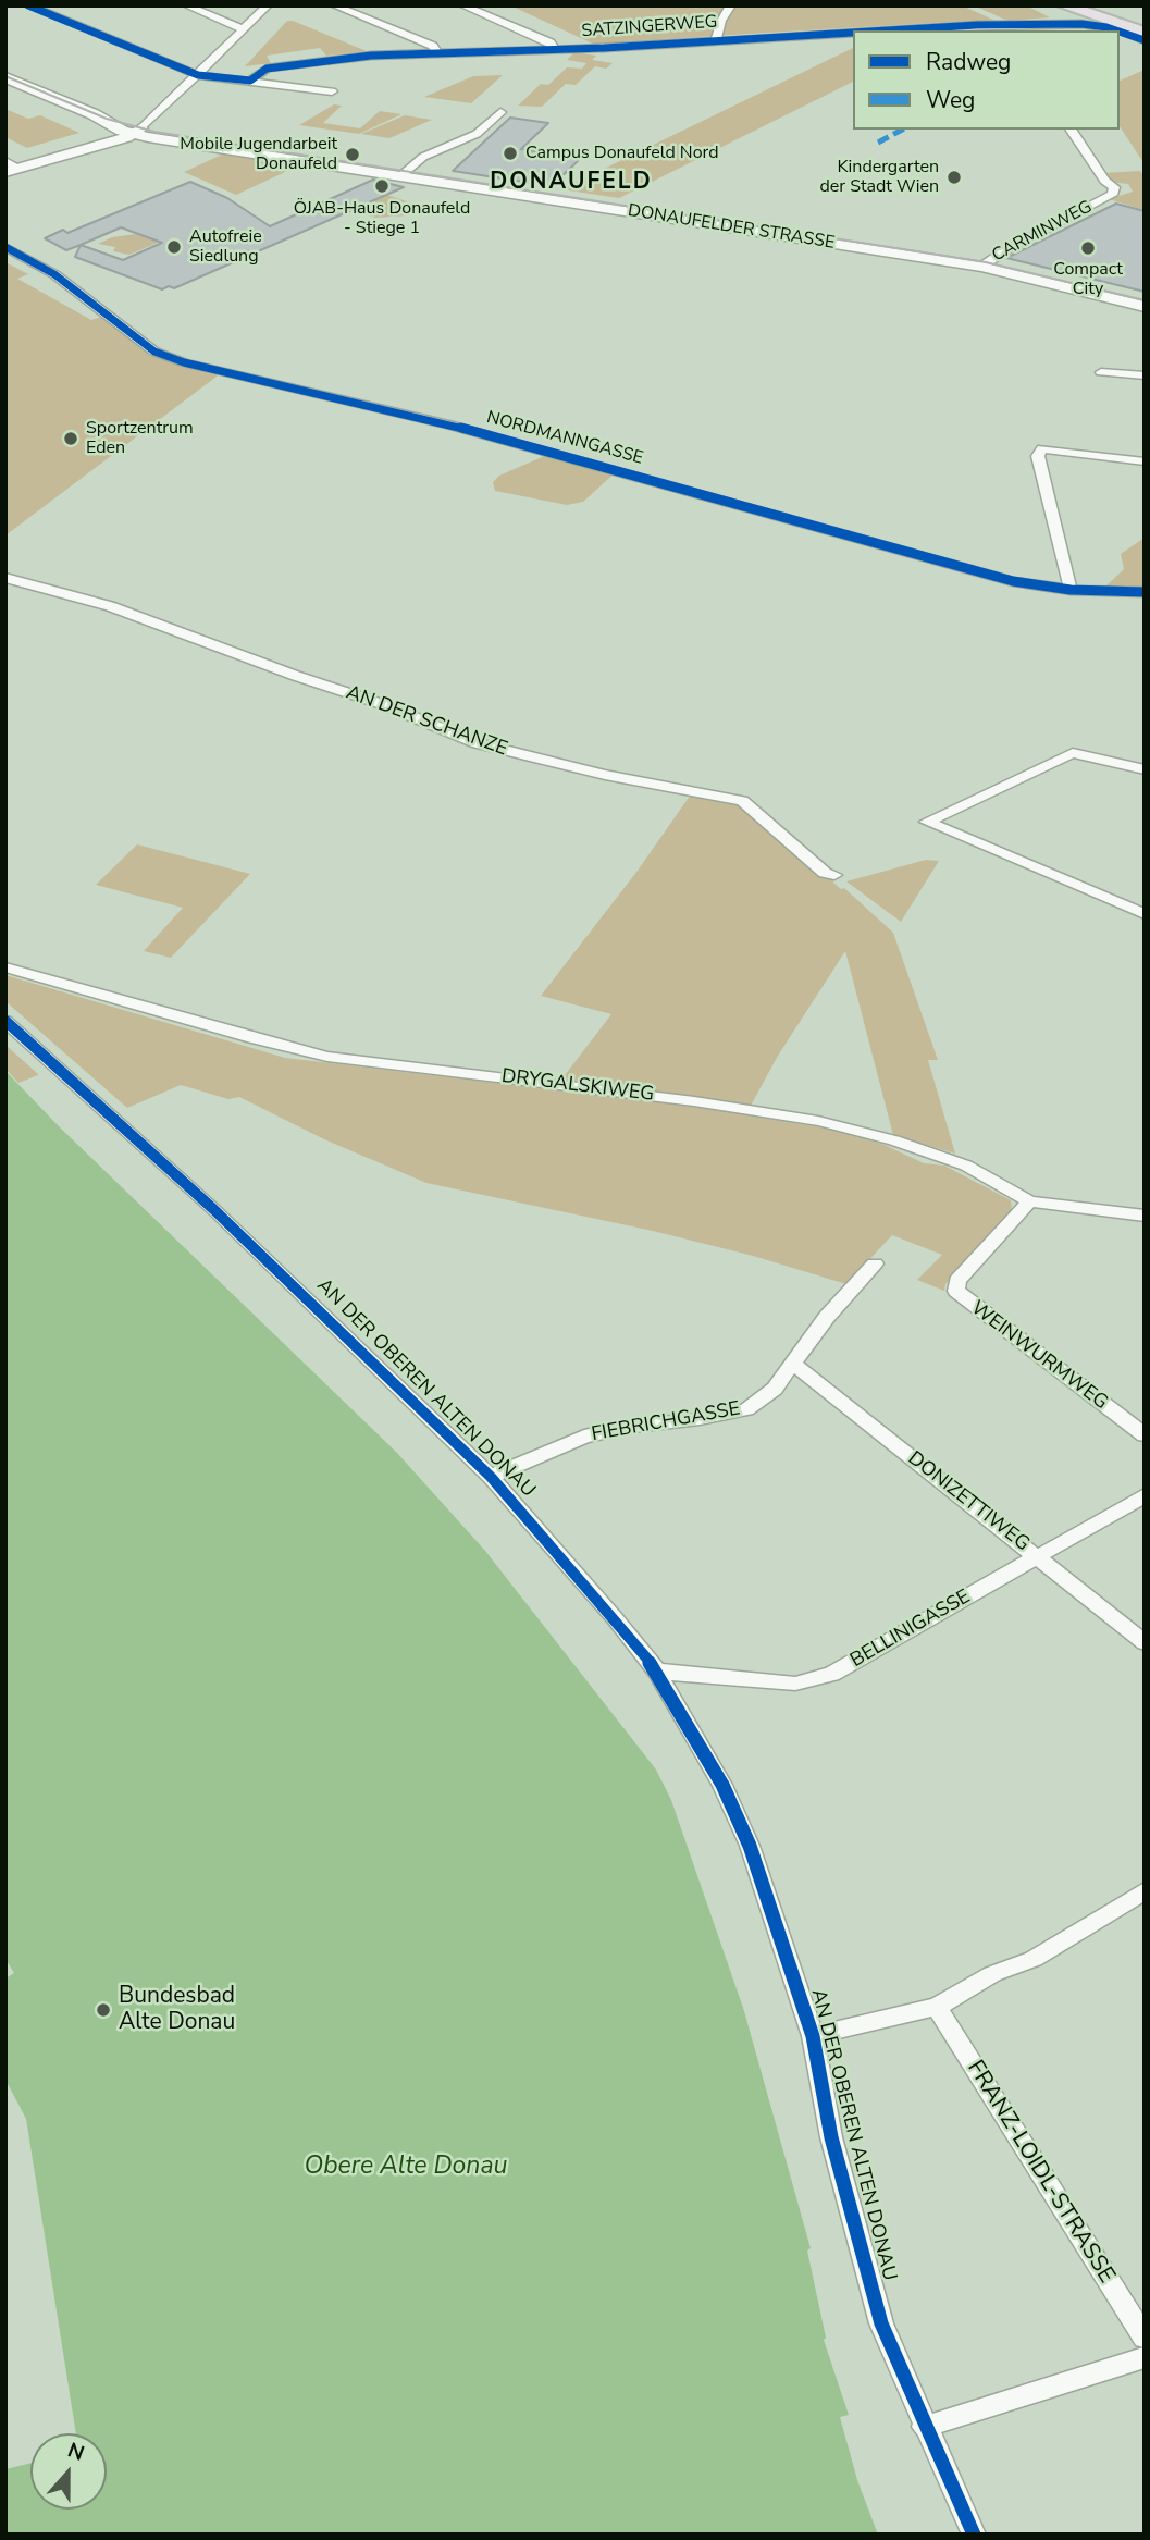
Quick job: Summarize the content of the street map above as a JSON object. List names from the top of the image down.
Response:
{
  "streets": {
    "main road": ["DONAUFELDER STRASSE"],
    "street": [
      "SATZINGERWEG",
      "CARMINWEG",
      "NORDMANNGASSE",
      "AN DER SCHANZE",
      "DRYGALSKIWEG",
      "WEINWURMWEG",
      "AN DER OBEREN ALTEN DONAU",
      "FIEBRICHGASSE",
      "DONIZETTIWEG",
      "BELLINIGASSE",
      "FRANZ-LOIDL-STRASSE"
    ]
  },
  "crossings": [
    ["DONAUFELDER STRASSE", "CARMINWEG"],
    ["DRYGALSKIWEG", "WEINWURMWEG"],
    ["AN DER OBEREN ALTEN DONAU", "FIEBRICHGASSE"],
    ["AN DER OBEREN ALTEN DONAU", "BELLINIGASSE"],
    ["FIEBRICHGASSE", "DONIZETTIWEG"],
    ["DONIZETTIWEG", "BELLINIGASSE"]
  ],
  "districts": ["DONAUFELD"],
  "water": ["Obere Alte Donau"],
  "places": [
    "Campus Donaufeld Nord",
    "Mobile Jugendarbeit Donaufeld",
    "Kindergarten der Stadt Wien",
    "ÖJAB-Haus Donaufeld - Stiege 1",
    "Autofreie Siedlung",
    "Compact City",
    "Sportzentrum Eden",
    "Bundesbad Alte Donau"
  ],
  "legend": ["Radweg", "Weg"],
  "north": "top"
}
